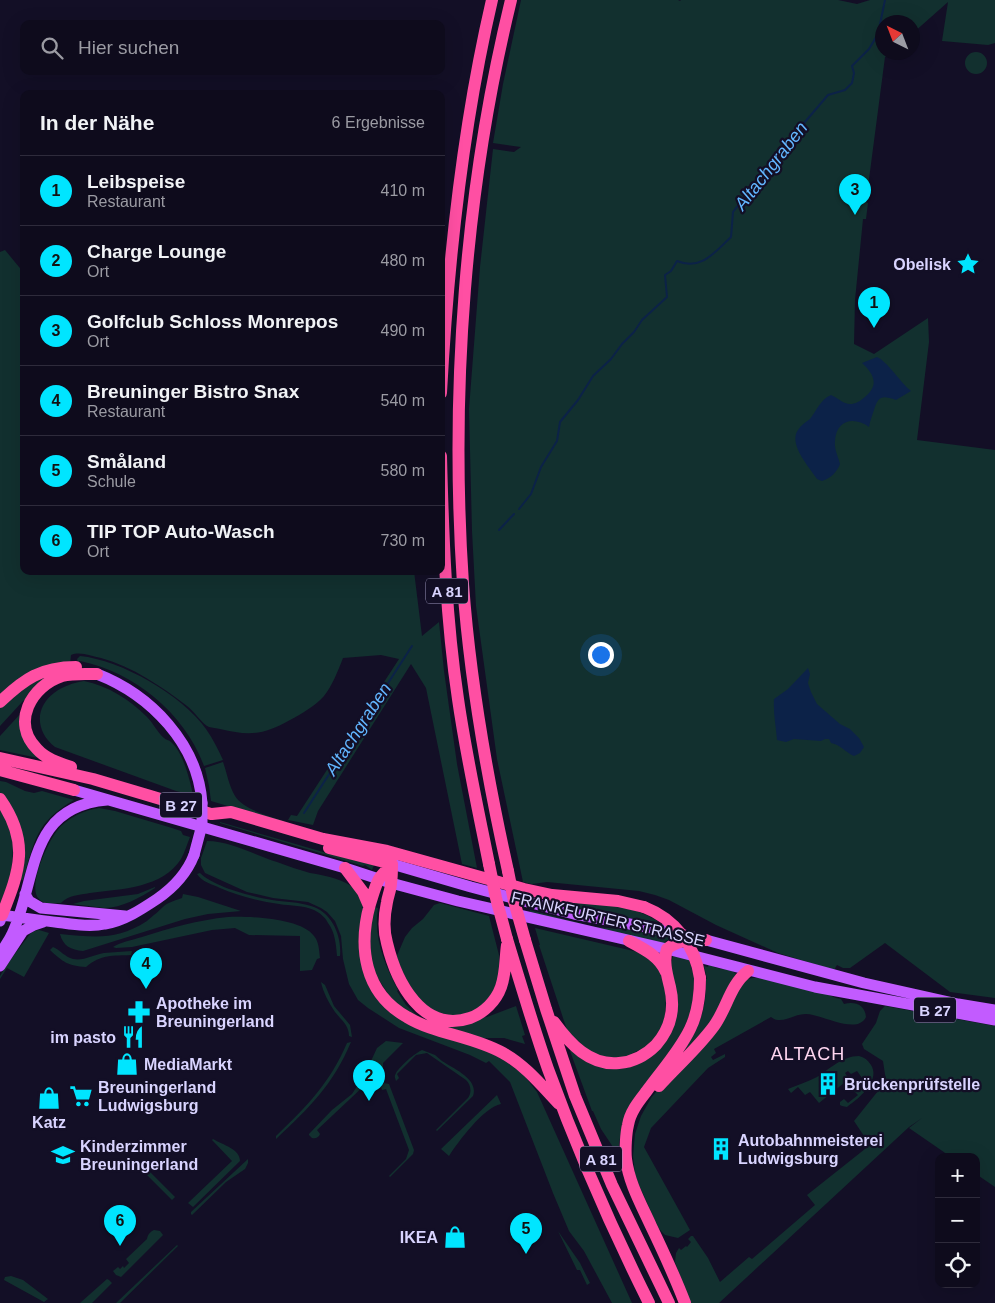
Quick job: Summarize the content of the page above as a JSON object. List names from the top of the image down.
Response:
{
  "streets": {
    "highway": ["A 81", "B 27", "FRANKFURTER STRASSE"]
  },
  "crossings": [
    ["B 27", "FRANKFURTER STRASSE"]
  ],
  "districts": ["ALTACH"],
  "water": ["Altachgraben"],
  "places": {
    "place": ["Obelisk"],
    "pharmacy": ["Apotheke im Breuningerland"],
    "restaurant": ["im pasto"],
    "shop": ["MediaMarkt", "Katz", "IKEA"],
    "building": ["Brückenprüfstelle", "Autobahnmeisterei Ludwigsburg"],
    "supermarket": ["Breuningerland Ludwigsburg"],
    "school or university": ["Kinderzimmer Breuningerland"]
  },
  "north": "top left",
  "page": {
    "search": "Hier suchen",
    "heading": ["In der Nähe", "6 Ergebnisse"],
    "list": [
      {
        "mark": "1",
        "name": "Leibspeise",
        "note": "Restaurant",
        "value": "410 m"
      },
      {
        "mark": "2",
        "name": "Charge Lounge",
        "note": "Ort",
        "value": "480 m"
      },
      {
        "mark": "3",
        "name": "Golfclub Schloss Monrepos",
        "note": "Ort",
        "value": "490 m"
      },
      {
        "mark": "4",
        "name": "Breuninger Bistro Snax",
        "note": "Restaurant",
        "value": "540 m"
      },
      {
        "mark": "5",
        "name": "Småland",
        "note": "Schule",
        "value": "580 m"
      },
      {
        "mark": "6",
        "name": "TIP TOP Auto-Wasch",
        "note": "Ort",
        "value": "730 m"
      }
    ],
    "pins": [
      "3",
      "1",
      "4",
      "2",
      "6",
      "5"
    ],
    "map_buttons": ["+", "−"]
  }
}
